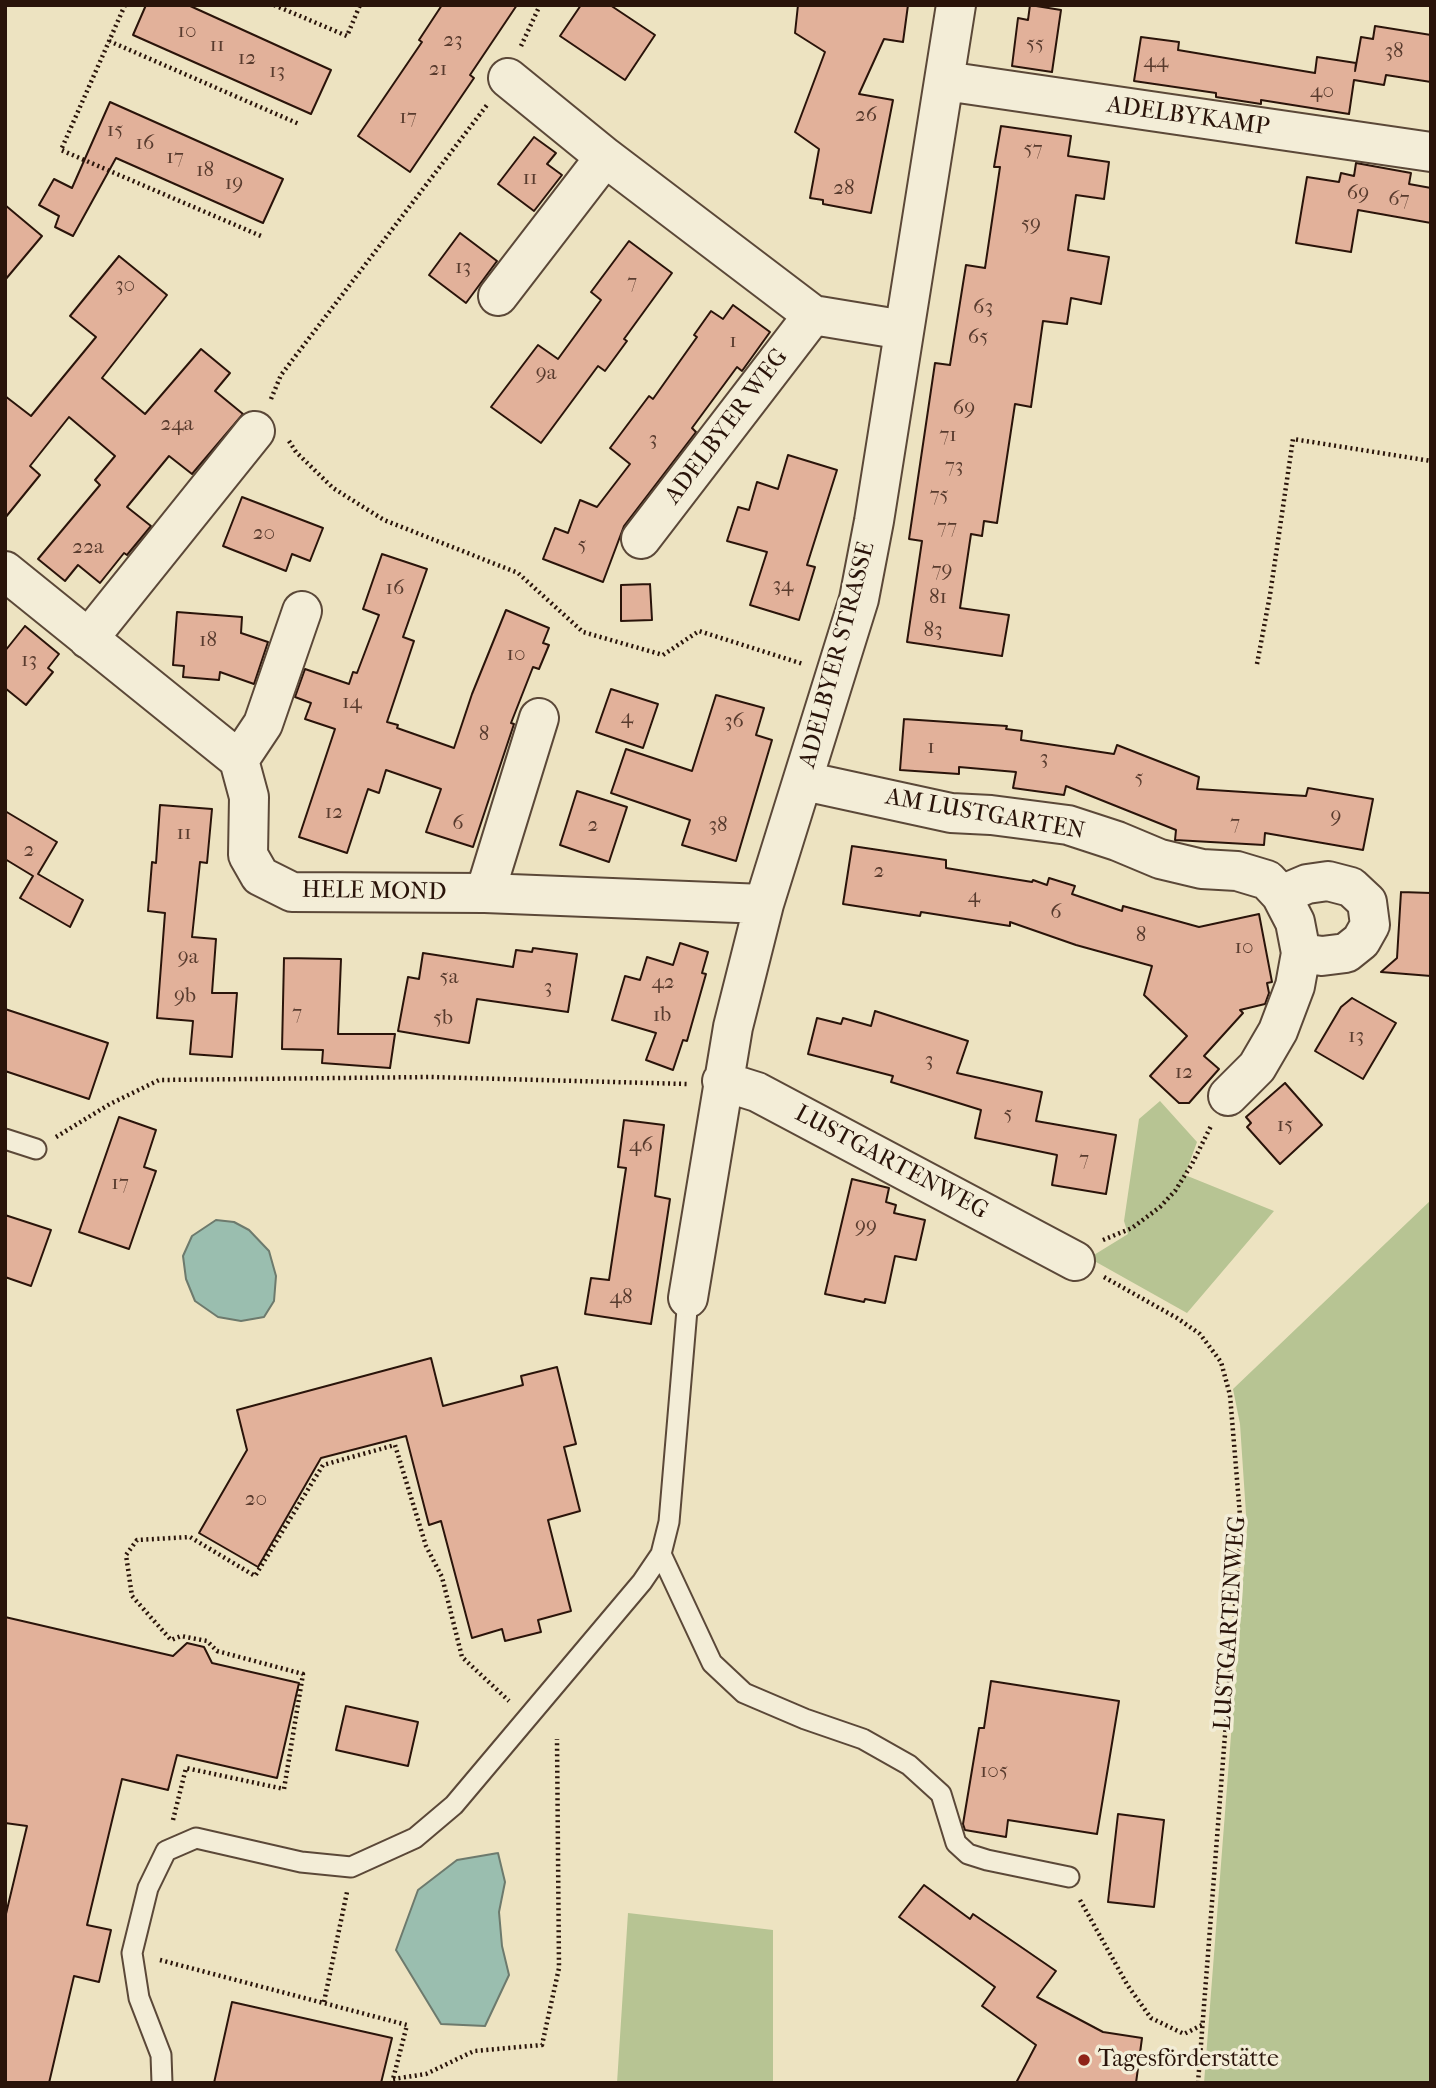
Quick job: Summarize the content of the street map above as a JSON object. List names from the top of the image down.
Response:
{
  "streets": {
    "street": [
      "ADELBYKAMP",
      "ADELBYER WEG",
      "ADELBYER STRASSE",
      "AM LUSTGARTEN",
      "HELE MOND",
      "LUSTGARTENWEG"
    ]
  },
  "crossings": [
    ["ADELBYKAMP", "ADELBYER STRASSE"],
    ["ADELBYER STRASSE", "AM LUSTGARTEN"],
    ["ADELBYER STRASSE", "HELE MOND"],
    ["ADELBYER STRASSE", "LUSTGARTENWEG"]
  ],
  "places": ["Tagesförderstätte"],
  "house_numbers": [
    "10",
    "23",
    "55",
    "11",
    "38",
    "12",
    "44",
    "21",
    "13",
    "40",
    "26",
    "17",
    "15",
    "16",
    "57",
    "17",
    "18",
    "11",
    "19",
    "28",
    "69",
    "67",
    "59",
    "13",
    "7",
    "30",
    "63",
    "65",
    "1",
    "9a",
    "69",
    "24a",
    "71",
    "3",
    "73",
    "75",
    "77",
    "20",
    "5",
    "22a",
    "79",
    "34",
    "16",
    "81",
    "83",
    "18",
    "10",
    "13",
    "14",
    "4",
    "36",
    "8",
    "1",
    "3",
    "5",
    "12",
    "9",
    "6",
    "7",
    "2",
    "38",
    "11",
    "2",
    "2",
    "4",
    "6",
    "8",
    "10",
    "9a",
    "5a",
    "42",
    "3",
    "9b",
    "7",
    "1b",
    "5b",
    "13",
    "3",
    "12",
    "5",
    "15",
    "46",
    "7",
    "17",
    "99",
    "48",
    "20",
    "105"
  ]
}
